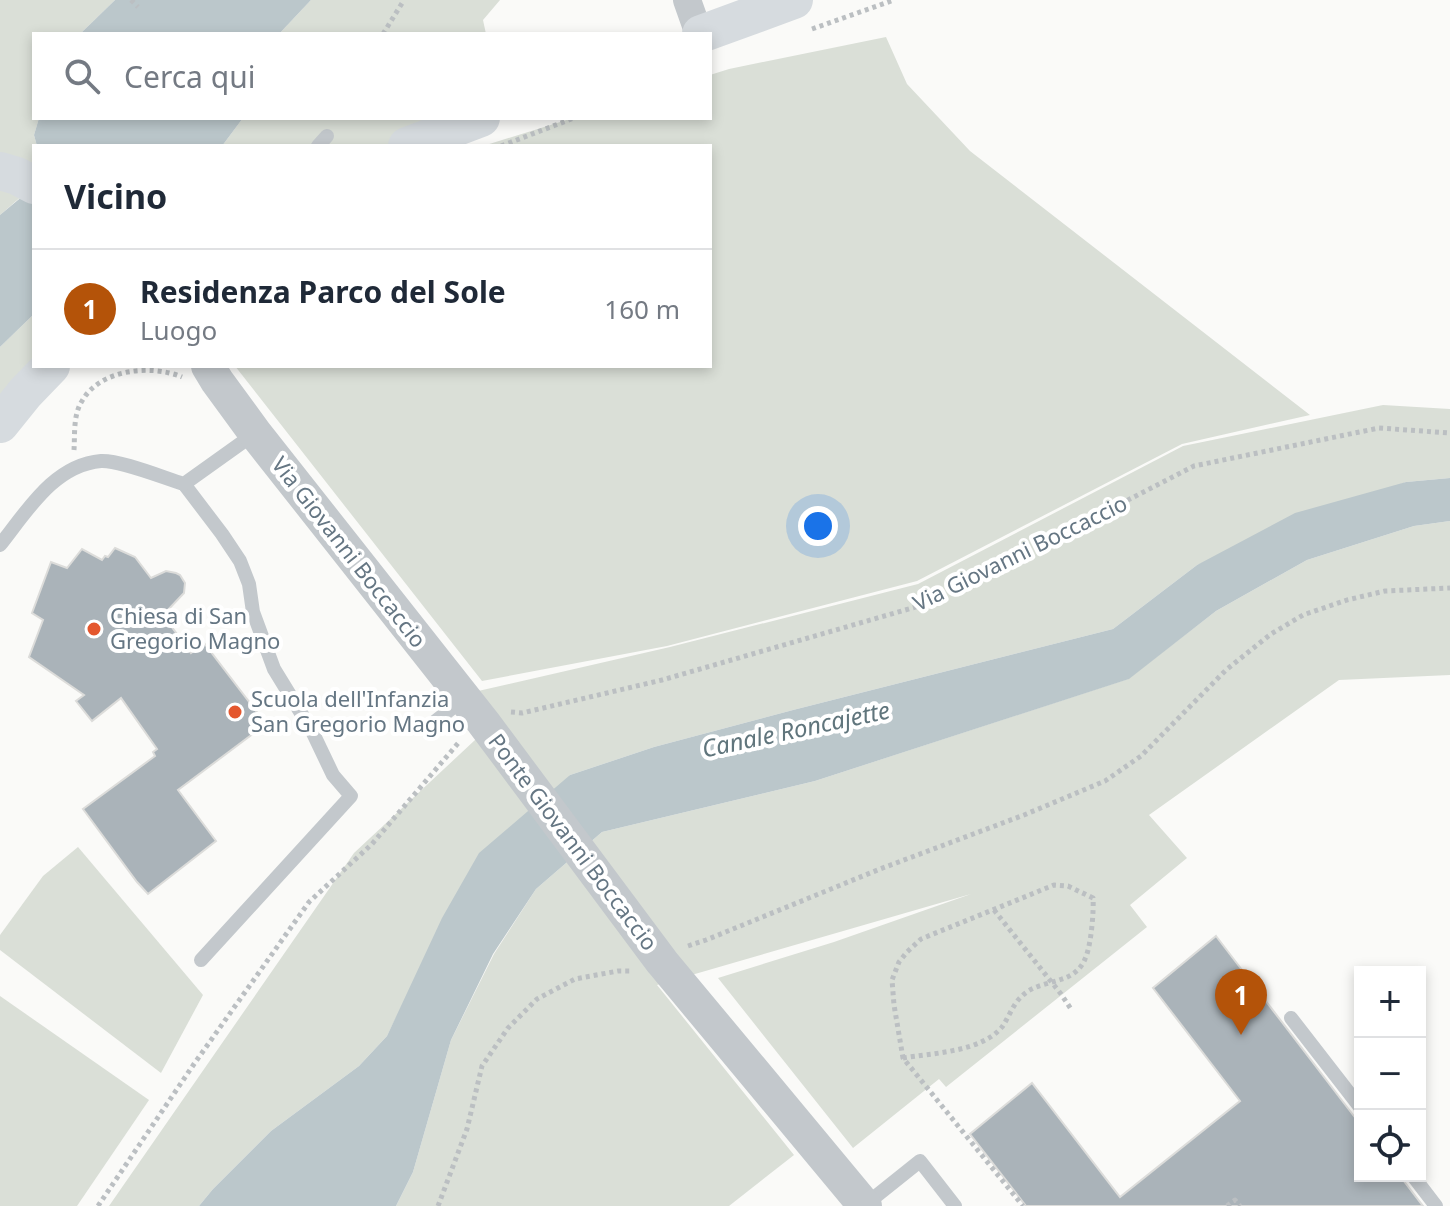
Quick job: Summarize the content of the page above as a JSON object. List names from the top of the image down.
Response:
{
  "streets": {
    "street": ["Via Giovanni Boccaccio", "Ponte Giovanni Boccaccio"]
  },
  "crossings": [
    ["Via Giovanni Boccaccio", "Ponte Giovanni Boccaccio"]
  ],
  "water": ["Canale Roncajette"],
  "places": ["Chiesa di San Gregorio Magno", "Scuola dell'Infanzia San Gregorio Magno"],
  "page": {
    "search": "Cerca qui",
    "heading": "Vicino",
    "list": [
      {
        "mark": "1",
        "name": "Residenza Parco del Sole",
        "note": "Luogo",
        "value": "160 m"
      }
    ],
    "map_buttons": ["+", "−"],
    "pins": "1"
  }
}
